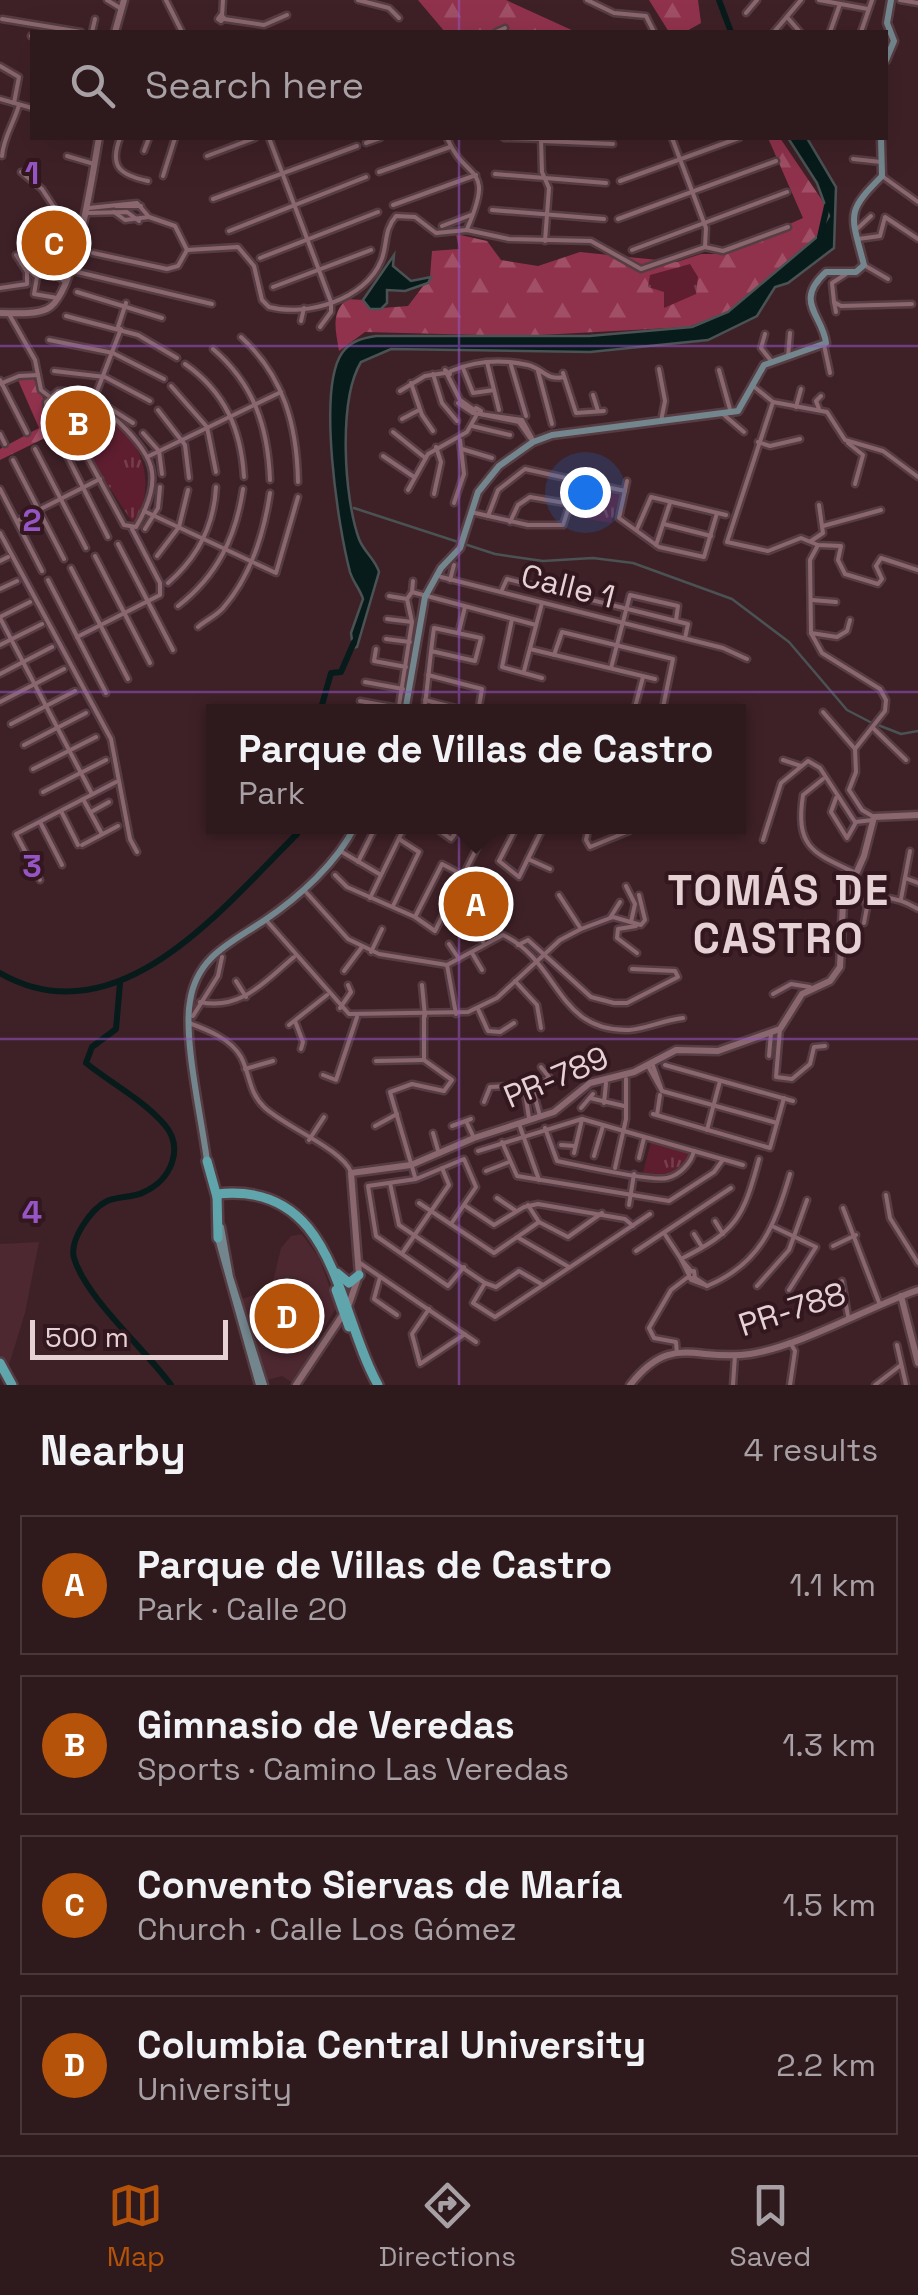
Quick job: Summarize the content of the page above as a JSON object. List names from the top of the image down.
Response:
{
  "streets": {
    "street": ["Calle 1", "PR-789", "PR-788"]
  },
  "districts": ["TOMÁS DE CASTRO"],
  "scale_bar": "500 m",
  "page": {
    "search": "Search here",
    "pins": [
      "C",
      "B",
      "A",
      "D"
    ],
    "popup": ["Parque de Villas de Castro", "Park"],
    "scale": "500 m",
    "heading": ["Nearby", "4 results"],
    "list": [
      {
        "mark": "A",
        "name": "Parque de Villas de Castro",
        "note": "Park · Calle 20",
        "value": "1.1 km"
      },
      {
        "mark": "B",
        "name": "Gimnasio de Veredas",
        "note": "Sports · Camino Las Veredas",
        "value": "1.3 km"
      },
      {
        "mark": "C",
        "name": "Convento Siervas de María",
        "note": "Church · Calle Los Gómez",
        "value": "1.5 km"
      },
      {
        "mark": "D",
        "name": "Columbia Central University",
        "note": "University",
        "value": "2.2 km"
      }
    ],
    "nav": ["Map", "Directions", "Saved"]
  },
  "grid": {
    "rows": [
      "1",
      "2",
      "3",
      "4"
    ]
  }
}
